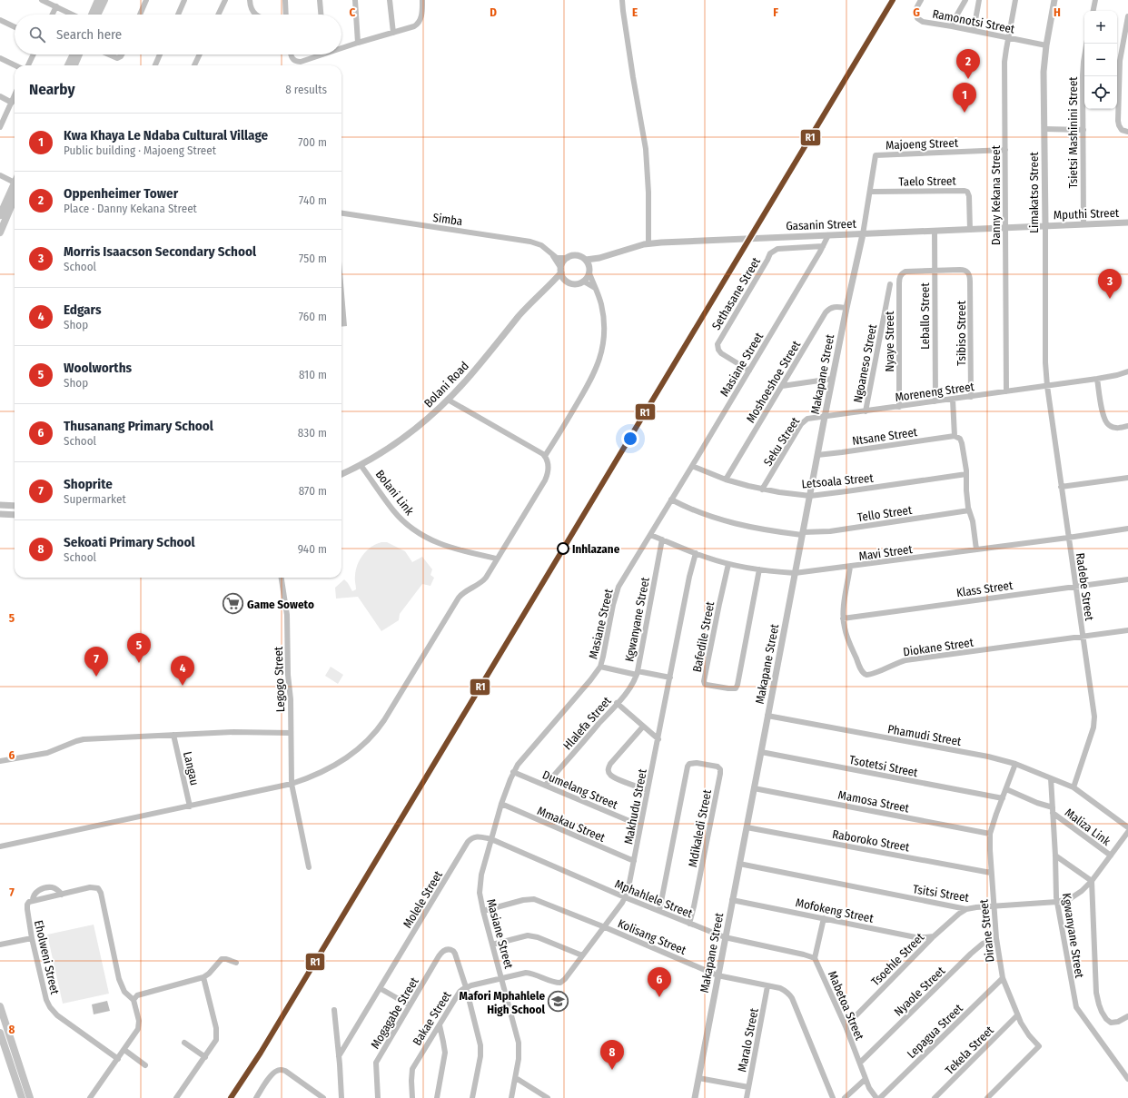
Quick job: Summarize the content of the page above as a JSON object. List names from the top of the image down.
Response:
{
  "streets": {
    "street": [
      "Ramonotsi Street",
      "Tsietsi Mashinini Street",
      "Majoeng Street",
      "Taelo Street",
      "Limakatso Street",
      "Danny Kekana Street",
      "Mputhi Street",
      "Simba",
      "Gasanin Street",
      "Sethasane Street",
      "Leballo Street",
      "Tsibiso Street",
      "Nyaye Street",
      "Ngoaneso Street",
      "Masiane Street",
      "Makapane Street",
      "Moshoeshoe Street",
      "Bolani Road",
      "Moreneng Street",
      "Ntsane Street",
      "Seku Street",
      "Letsoala Street",
      "Bolani Link",
      "Tello Street",
      "Mavi Street",
      "Radebe Street",
      "Klass Street",
      "Kgwanyane Street",
      "Bafedile Street",
      "Diokane Street",
      "Legogo Street",
      "Hlalefa Street",
      "Phamudi Street",
      "Tsotetsi Street",
      "Langau",
      "Dumelang Street",
      "Mamosa Street",
      "Makhudu Street",
      "Mmakau Street",
      "Maliza Link",
      "Mdikaledi Street",
      "Raboroko Street",
      "Tsitsi Street",
      "Mphahlele Street",
      "Molele Street",
      "Mofokeng Street",
      "Dirane Street",
      "Kolisang Street",
      "Eholweni Street",
      "Tsoehle Street",
      "Nyaole Street",
      "Mabetoa Street",
      "Mogagabe Street",
      "Bakae Street",
      "Lepagua Street",
      "Maralo Street",
      "Tekela Street"
    ]
  },
  "crossings": [
    ["Ramonotsi Street", "Limakatso Street"],
    ["Ramonotsi Street", "Danny Kekana Street"],
    ["Tsietsi Mashinini Street", "Mputhi Street"],
    ["Majoeng Street", "Taelo Street"],
    ["Majoeng Street", "Danny Kekana Street"],
    ["Majoeng Street", "Gasanin Street"],
    ["Majoeng Street", "Makapane Street"],
    ["Taelo Street", "Gasanin Street"],
    ["Limakatso Street", "Mputhi Street"],
    ["Limakatso Street", "Gasanin Street"],
    ["Limakatso Street", "Moreneng Street"],
    ["Limakatso Street", "Radebe Street"],
    ["Danny Kekana Street", "Gasanin Street"],
    ["Danny Kekana Street", "Moreneng Street"],
    ["Mputhi Street", "Gasanin Street"],
    ["Gasanin Street", "Leballo Street"],
    ["Gasanin Street", "Masiane Street"],
    ["Gasanin Street", "Makapane Street"],
    ["Gasanin Street", "Bolani Road"],
    ["Sethasane Street", "Masiane Street"],
    ["Leballo Street", "Tsibiso Street"],
    ["Leballo Street", "Nyaye Street"],
    ["Leballo Street", "Moreneng Street"],
    ["Tsibiso Street", "Nyaye Street"],
    ["Tsibiso Street", "Moreneng Street"],
    ["Nyaye Street", "Moreneng Street"],
    ["Ngoaneso Street", "Moreneng Street"],
    ["Masiane Street", "Letsoala Street"],
    ["Masiane Street", "Tello Street"],
    ["Masiane Street", "Mavi Street"],
    ["Masiane Street", "Dumelang Street"],
    ["Masiane Street", "Makhudu Street"],
    ["Masiane Street", "Mmakau Street"],
    ["Masiane Street", "Mphahlele Street"],
    ["Masiane Street", "Molele Street"],
    ["Masiane Street", "Kolisang Street"],
    ["Masiane Street", "Bakae Street"],
    ["Makapane Street", "Moshoeshoe Street"],
    ["Makapane Street", "Moreneng Street"],
    ["Makapane Street", "Ntsane Street"],
    ["Makapane Street", "Seku Street"],
    ["Makapane Street", "Letsoala Street"],
    ["Makapane Street", "Tello Street"],
    ["Makapane Street", "Mavi Street"],
    ["Makapane Street", "Phamudi Street"],
    ["Makapane Street", "Tsotetsi Street"],
    ["Makapane Street", "Mamosa Street"],
    ["Makapane Street", "Raboroko Street"],
    ["Makapane Street", "Tsitsi Street"],
    ["Makapane Street", "Mphahlele Street"],
    ["Makapane Street", "Mofokeng Street"],
    ["Makapane Street", "Kolisang Street"],
    ["Moshoeshoe Street", "Letsoala Street"],
    ["Bolani Road", "Bolani Link"],
    ["Moreneng Street", "Seku Street"],
    ["Moreneng Street", "Radebe Street"],
    ["Seku Street", "Letsoala Street"],
    ["Mavi Street", "Radebe Street"],
    ["Mavi Street", "Kgwanyane Street"],
    ["Mavi Street", "Bafedile Street"],
    ["Mavi Street", "Diokane Street"],
    ["Mavi Street", "Makhudu Street"],
    ["Radebe Street", "Klass Street"],
    ["Radebe Street", "Diokane Street"],
    ["Radebe Street", "Phamudi Street"],
    ["Klass Street", "Diokane Street"],
    ["Kgwanyane Street", "Hlalefa Street"],
    ["Kgwanyane Street", "Phamudi Street"],
    ["Kgwanyane Street", "Makhudu Street"],
    ["Kgwanyane Street", "Maliza Link"],
    ["Kgwanyane Street", "Tsitsi Street"],
    ["Hlalefa Street", "Dumelang Street"],
    ["Phamudi Street", "Dirane Street"],
    ["Tsotetsi Street", "Dirane Street"],
    ["Dumelang Street", "Makhudu Street"],
    ["Mamosa Street", "Dirane Street"],
    ["Makhudu Street", "Mmakau Street"],
    ["Makhudu Street", "Mphahlele Street"],
    ["Makhudu Street", "Kolisang Street"],
    ["Makhudu Street", "Bakae Street"],
    ["Maliza Link", "Tsitsi Street"],
    ["Maliza Link", "Dirane Street"],
    ["Mdikaledi Street", "Mphahlele Street"],
    ["Raboroko Street", "Dirane Street"],
    ["Tsitsi Street", "Dirane Street"],
    ["Tsitsi Street", "Tsoehle Street"],
    ["Mphahlele Street", "Molele Street"],
    ["Mphahlele Street", "Mabetoa Street"],
    ["Mofokeng Street", "Tsoehle Street"],
    ["Dirane Street", "Nyaole Street"],
    ["Dirane Street", "Lepagua Street"],
    ["Dirane Street", "Tekela Street"],
    ["Kolisang Street", "Maralo Street"],
    ["Tsoehle Street", "Mabetoa Street"],
    ["Nyaole Street", "Mabetoa Street"],
    ["Mogagabe Street", "Bakae Street"]
  ],
  "places": {
    "other": ["Inhlazane"],
    "supermarket": ["Game Soweto"],
    "school or university": ["Mafori Mphahlele High School"]
  },
  "lines": ["transit line R1"],
  "page": {
    "map_buttons": ["+", "−"],
    "search": "Search here",
    "pins": [
      "2",
      "1",
      "3",
      "5",
      "7",
      "4",
      "6",
      "8"
    ],
    "heading": ["Nearby", "8 results"],
    "list": [
      {
        "mark": "1",
        "name": "Kwa Khaya Le Ndaba Cultural Village",
        "note": "Public building · Majoeng Street",
        "value": "700 m"
      },
      {
        "mark": "2",
        "name": "Oppenheimer Tower",
        "note": "Place · Danny Kekana Street",
        "value": "740 m"
      },
      {
        "mark": "3",
        "name": "Morris Isaacson Secondary School",
        "note": "School",
        "value": "750 m"
      },
      {
        "mark": "4",
        "name": "Edgars",
        "note": "Shop",
        "value": "760 m"
      },
      {
        "mark": "5",
        "name": "Woolworths",
        "note": "Shop",
        "value": "810 m"
      },
      {
        "mark": "6",
        "name": "Thusanang Primary School",
        "note": "School",
        "value": "830 m"
      },
      {
        "mark": "7",
        "name": "Shoprite",
        "note": "Supermarket",
        "value": "870 m"
      },
      {
        "mark": "8",
        "name": "Sekoati Primary School",
        "note": "School",
        "value": "940 m"
      }
    ]
  },
  "grid": {
    "columns": [
      "C",
      "D",
      "E",
      "F",
      "G",
      "H"
    ],
    "rows": [
      "5",
      "6",
      "7",
      "8"
    ]
  }
}
